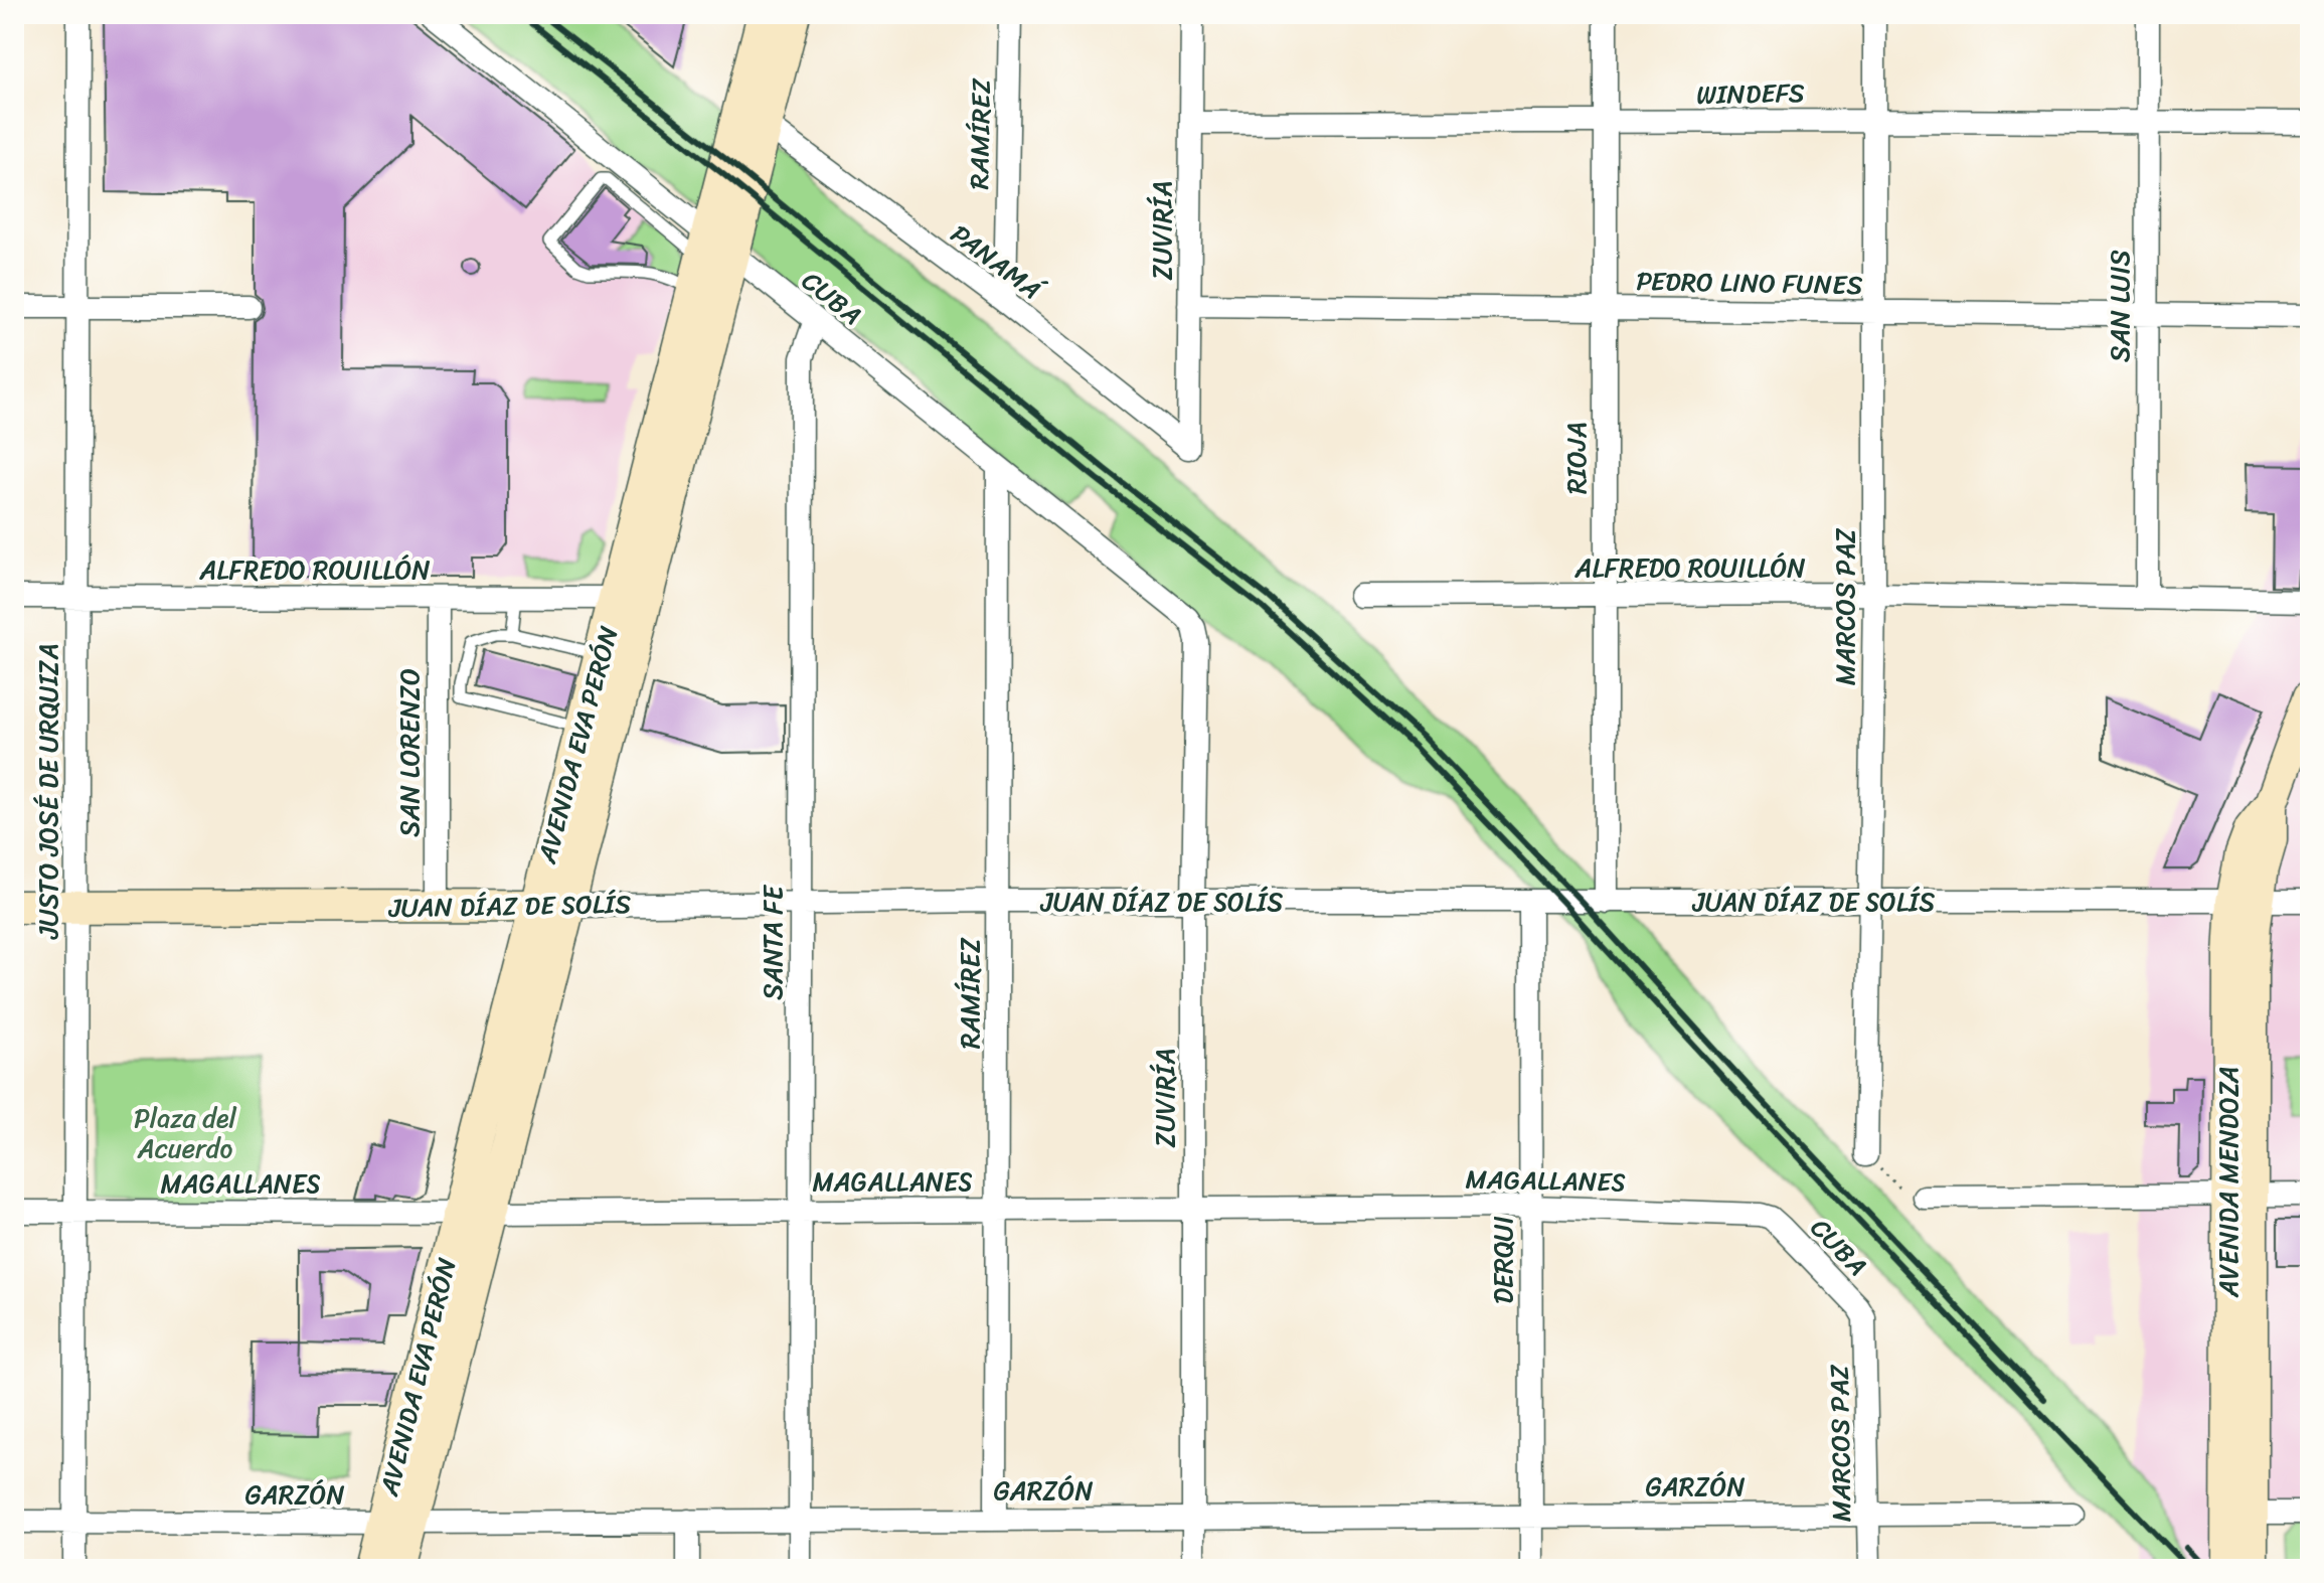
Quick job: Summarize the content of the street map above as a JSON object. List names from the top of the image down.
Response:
{
  "streets": {
    "main road": ["AVENIDA EVA PERÓN", "JUAN DÍAZ DE SOLÍS", "AVENIDA MENDOZA"],
    "street": [
      "WINDEFS",
      "RAMÍREZ",
      "ZUVIRÍA",
      "PANAMÁ",
      "PEDRO LINO FUNES",
      "CUBA",
      "SAN LUIS",
      "RIOJA",
      "ALFREDO ROUILLÓN",
      "MARCOS PAZ",
      "SAN LORENZO",
      "JUSTO JOSÉ DE URQUIZA",
      "SANTA FE",
      "MAGALLANES",
      "DERQUI",
      "GARZÓN"
    ]
  },
  "crossings": [
    ["WINDEFS", "ZUVIRÍA"],
    ["WINDEFS", "SAN LUIS"],
    ["WINDEFS", "RIOJA"],
    ["WINDEFS", "MARCOS PAZ"],
    ["RAMÍREZ", "PANAMÁ"],
    ["RAMÍREZ", "CUBA"],
    ["RAMÍREZ", "JUAN DÍAZ DE SOLÍS"],
    ["RAMÍREZ", "MAGALLANES"],
    ["RAMÍREZ", "GARZÓN"],
    ["ZUVIRÍA", "PANAMÁ"],
    ["ZUVIRÍA", "PEDRO LINO FUNES"],
    ["ZUVIRÍA", "CUBA"],
    ["ZUVIRÍA", "JUAN DÍAZ DE SOLÍS"],
    ["ZUVIRÍA", "MAGALLANES"],
    ["ZUVIRÍA", "GARZÓN"],
    ["PANAMÁ", "AVENIDA EVA PERÓN"],
    ["PEDRO LINO FUNES", "SAN LUIS"],
    ["PEDRO LINO FUNES", "RIOJA"],
    ["PEDRO LINO FUNES", "MARCOS PAZ"],
    ["CUBA", "MARCOS PAZ"],
    ["CUBA", "AVENIDA EVA PERÓN"],
    ["CUBA", "SANTA FE"],
    ["CUBA", "MAGALLANES"],
    ["SAN LUIS", "ALFREDO ROUILLÓN"],
    ["RIOJA", "ALFREDO ROUILLÓN"],
    ["RIOJA", "JUAN DÍAZ DE SOLÍS"],
    ["ALFREDO ROUILLÓN", "MARCOS PAZ"],
    ["ALFREDO ROUILLÓN", "AVENIDA EVA PERÓN"],
    ["ALFREDO ROUILLÓN", "SAN LORENZO"],
    ["ALFREDO ROUILLÓN", "JUSTO JOSÉ DE URQUIZA"],
    ["MARCOS PAZ", "JUAN DÍAZ DE SOLÍS"],
    ["MARCOS PAZ", "GARZÓN"],
    ["AVENIDA EVA PERÓN", "JUAN DÍAZ DE SOLÍS"],
    ["AVENIDA EVA PERÓN", "MAGALLANES"],
    ["AVENIDA EVA PERÓN", "GARZÓN"],
    ["SAN LORENZO", "JUAN DÍAZ DE SOLÍS"],
    ["JUSTO JOSÉ DE URQUIZA", "JUAN DÍAZ DE SOLÍS"],
    ["JUSTO JOSÉ DE URQUIZA", "MAGALLANES"],
    ["JUSTO JOSÉ DE URQUIZA", "GARZÓN"],
    ["JUAN DÍAZ DE SOLÍS", "SANTA FE"],
    ["JUAN DÍAZ DE SOLÍS", "AVENIDA MENDOZA"],
    ["JUAN DÍAZ DE SOLÍS", "DERQUI"],
    ["SANTA FE", "MAGALLANES"],
    ["SANTA FE", "GARZÓN"],
    ["MAGALLANES", "DERQUI"],
    ["DERQUI", "GARZÓN"]
  ],
  "parks": ["Plaza del Acuerdo"]
}
